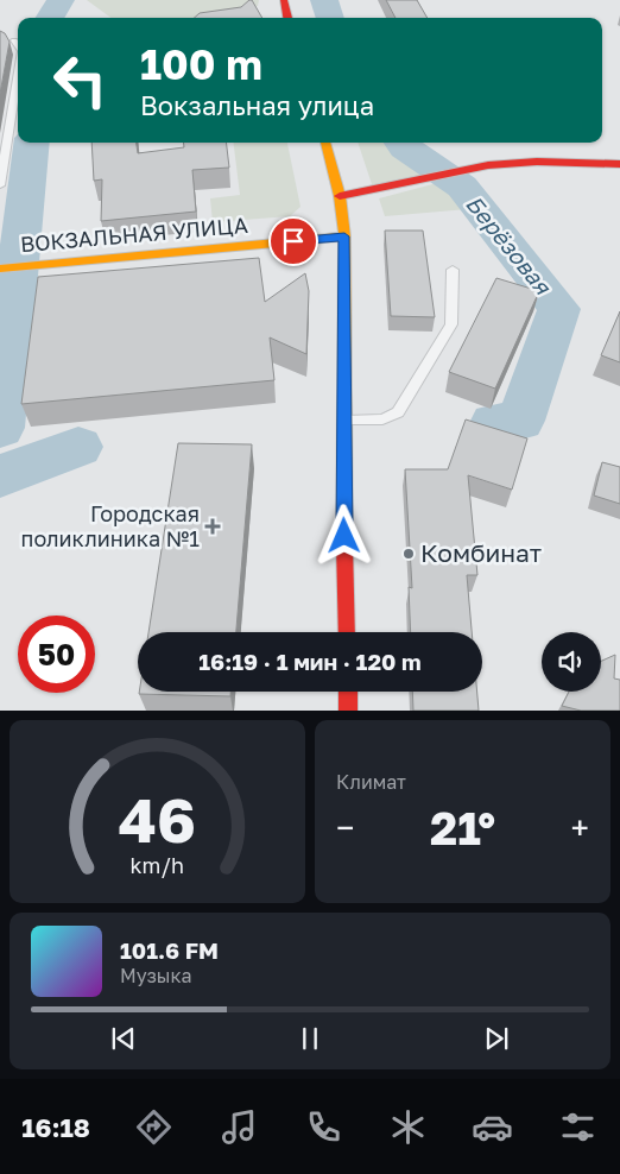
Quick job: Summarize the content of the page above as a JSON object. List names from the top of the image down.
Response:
{
  "streets": {
    "main road": ["ВОКЗАЛЬНАЯ УЛИЦА"]
  },
  "water": ["Берёзовая"],
  "places": {
    "health": ["Городская поликлиника №1"],
    "other": ["Комбинат"]
  },
  "page": {
    "turn": ["100 m", "Вокзальная улица"],
    "limit": "50",
    "trip": "16:19 · 1 мин · 120 m",
    "tile": "Климат",
    "heat": ["−", "21°", "+"],
    "song": ["101.6 FM", "Музыка"],
    "tabs": "16:18",
    "gauge": ["46", "km/h"]
  }
}
